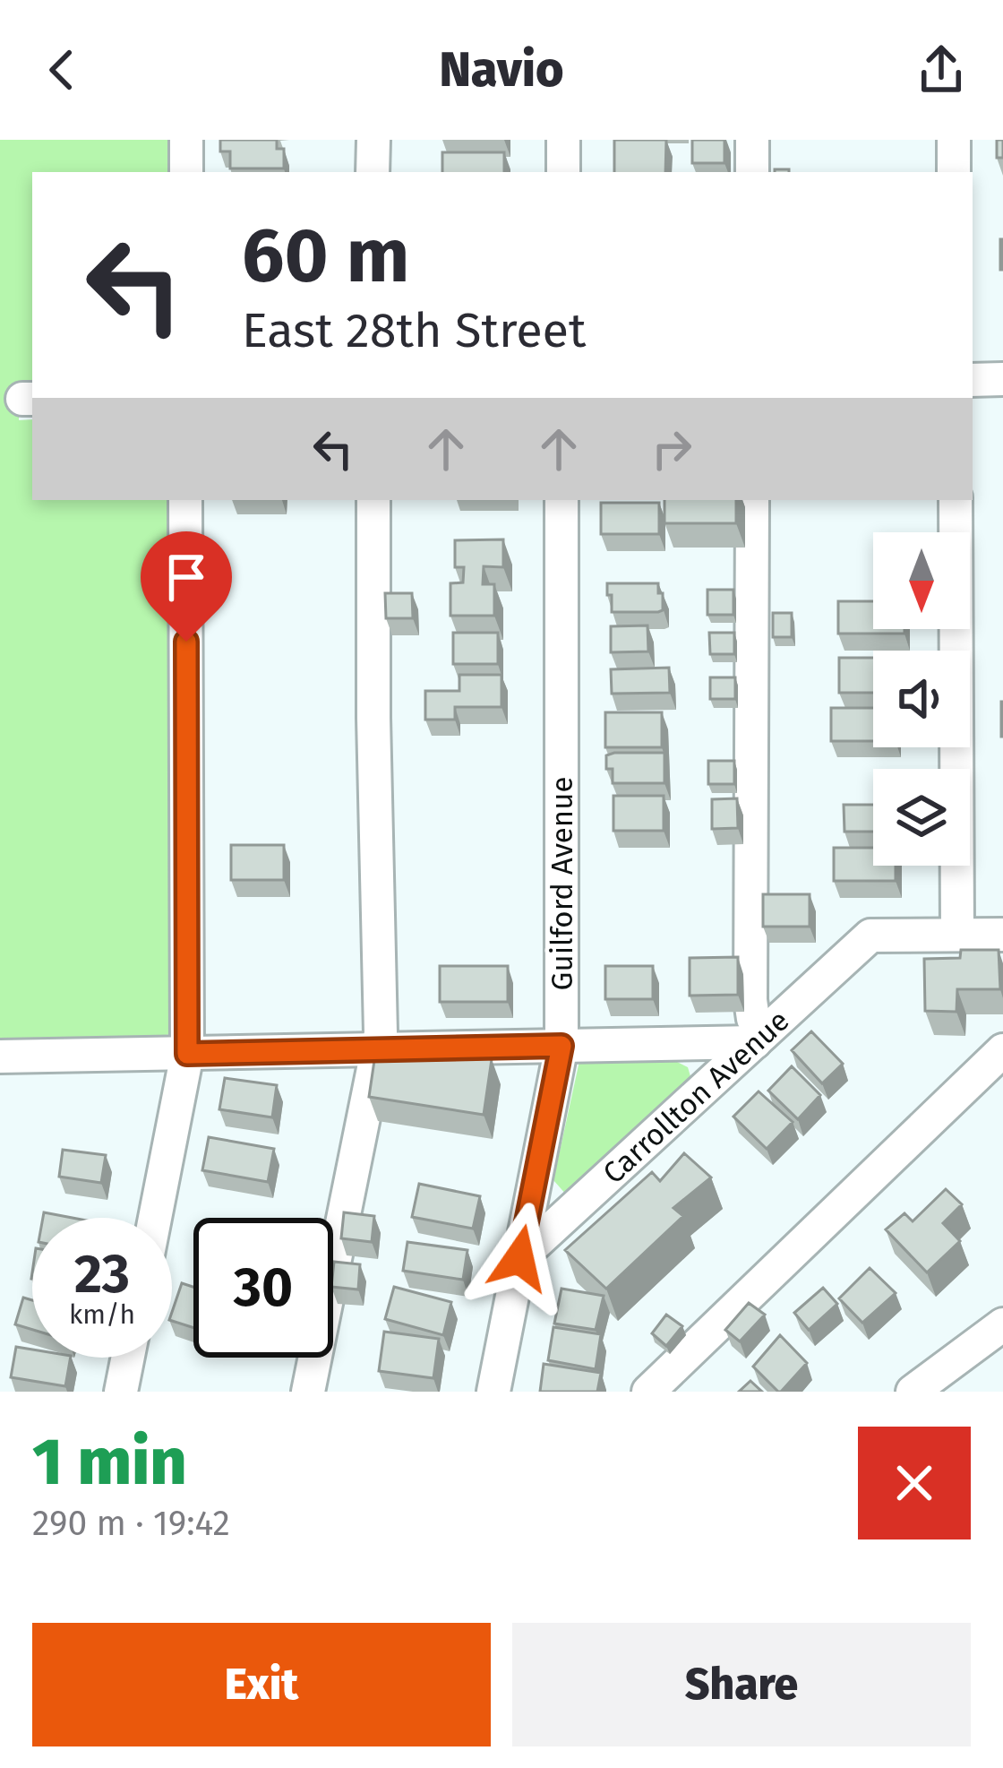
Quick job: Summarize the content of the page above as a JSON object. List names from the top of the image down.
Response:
{
  "streets": {
    "street": ["Guilford Avenue", "Carrollton Avenue"]
  },
  "crossings": [
    ["Guilford Avenue", "Carrollton Avenue"]
  ],
  "north": "bottom",
  "page": {
    "header": "Navio",
    "turn": ["60 m", "East 28th Street"],
    "speed": "23 km/h",
    "limit": "30",
    "heading": ["1 min", "290 m · 19:42"],
    "buttons": ["Exit", "Share"]
  }
}
